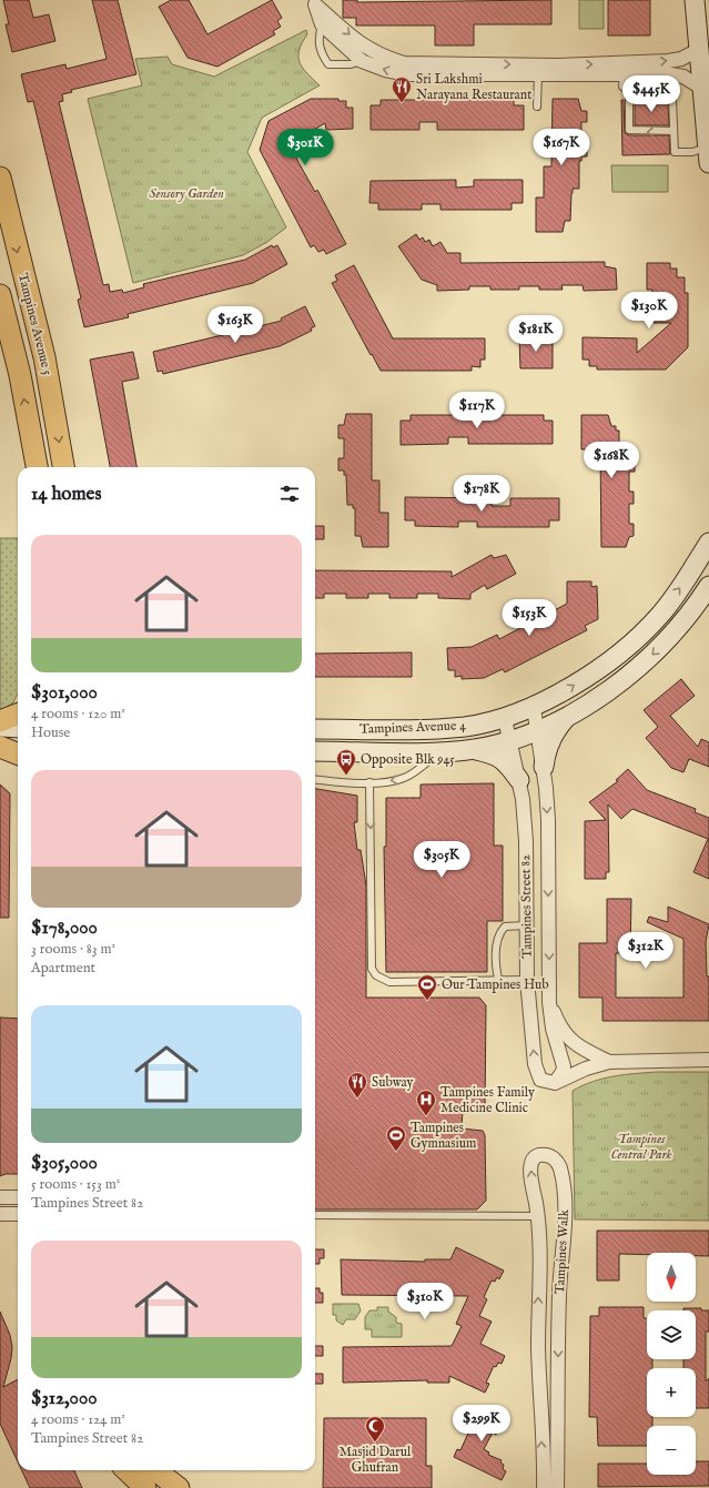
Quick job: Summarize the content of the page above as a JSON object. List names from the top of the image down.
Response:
{
  "streets": {
    "main road": ["Tampines Avenue 5", "Tampines Avenue 4"],
    "street": ["Tampines Street 82", "Tampines Walk"]
  },
  "crossings": [
    ["Tampines Avenue 4", "Tampines Street 82"]
  ],
  "parks": ["Sensory Garden", "Tampines Central Park"],
  "places": {
    "restaurant": ["Sri Lakshmi Narayana Restaurant", "Subway"],
    "bus stop": ["Opposite Blk 945"],
    "sports": ["Our Tampines Hub", "Tampines Gymnasium"],
    "hospital": ["Tampines Family Medicine Clinic"],
    "mosque": ["Masjid Darul Ghufran"]
  },
  "north": "bottom",
  "page": {
    "price": [
      "$445K",
      "$301K",
      "$167K",
      "$130K",
      "$163K",
      "$181K",
      "$117K",
      "$168K",
      "$178K",
      "$153K",
      "$305K",
      "$312K",
      "$310K",
      "$299K"
    ],
    "heading": "14 homes",
    "list": [
      {
        "name": "$301,000",
        "note": "4 rooms · 120 m² · House"
      },
      {
        "name": "$178,000",
        "note": "3 rooms · 83 m² · Apartment"
      },
      {
        "name": "$305,000",
        "note": "5 rooms · 153 m² · Tampines Street 82"
      },
      {
        "name": "$312,000",
        "note": "4 rooms · 124 m² · Tampines Street 82"
      }
    ],
    "map_buttons": ["+", "−"]
  }
}
